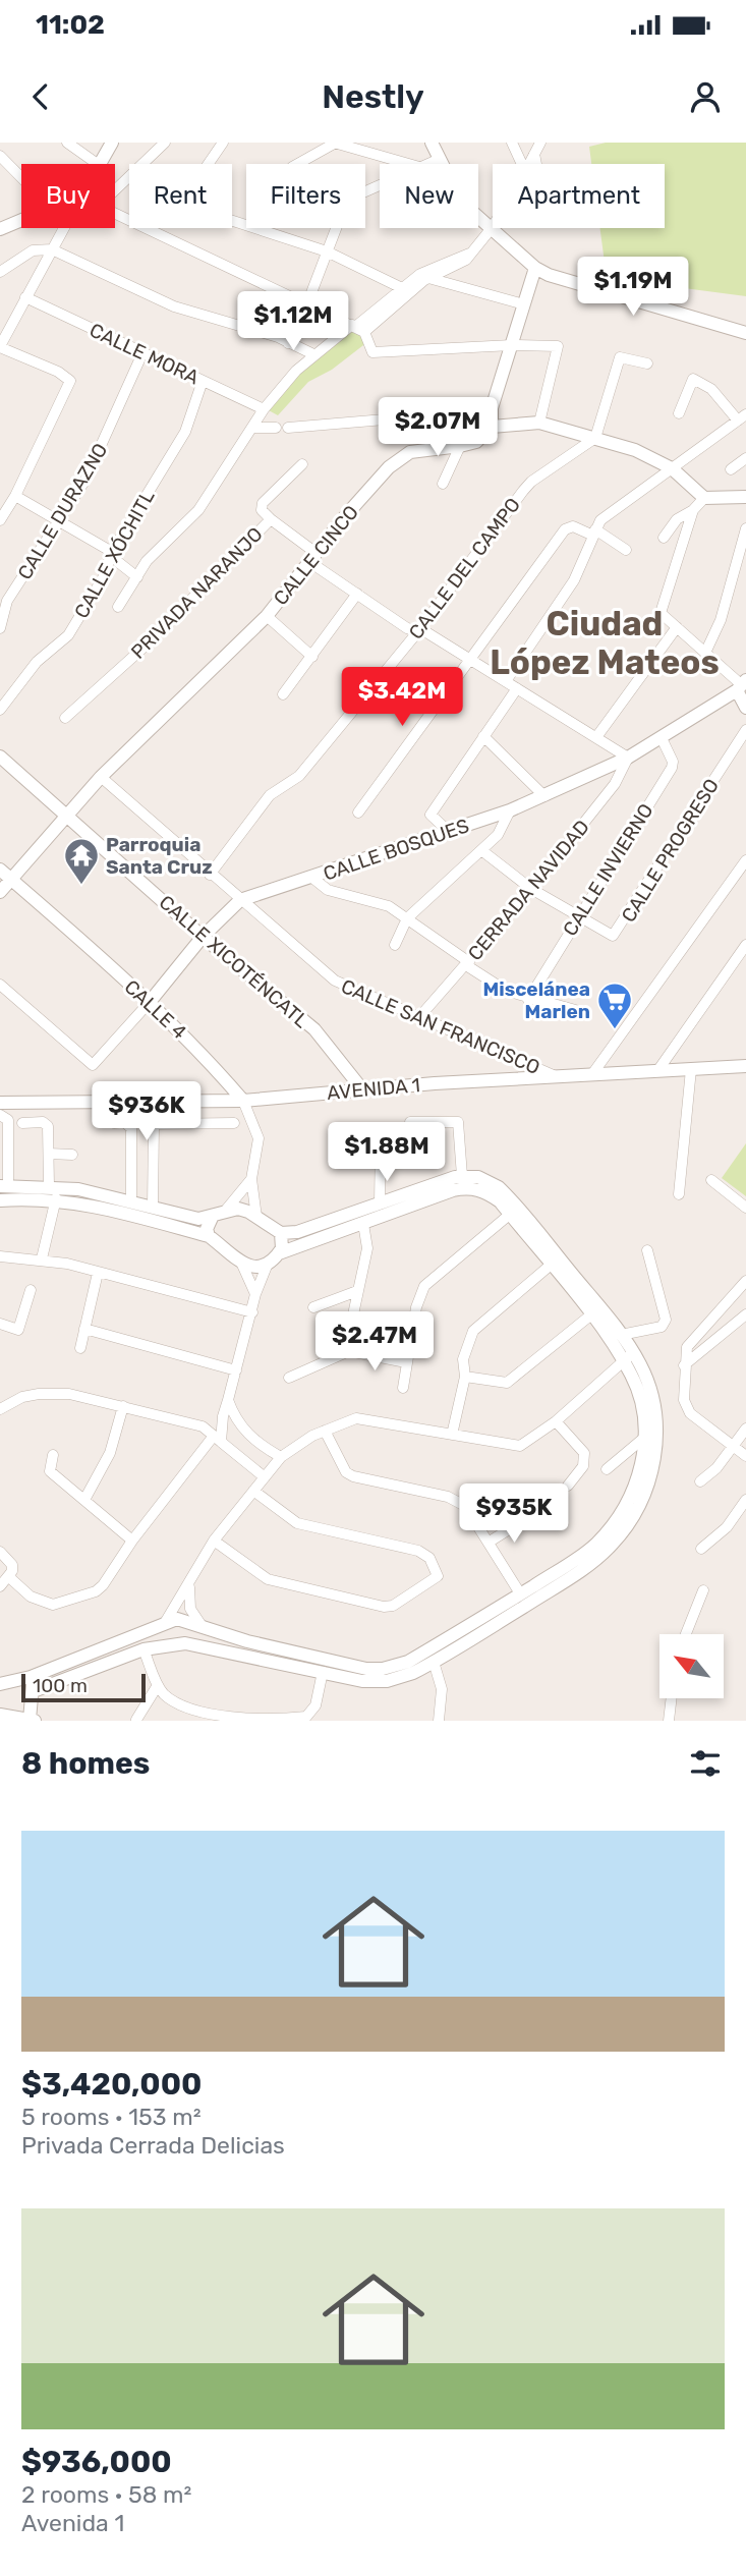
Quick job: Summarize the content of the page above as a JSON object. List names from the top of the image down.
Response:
{
  "streets": {
    "street": [
      "CALLE MORA",
      "CALLE DURAZNO",
      "CALLE XÓCHITL",
      "CALLE CINCO",
      "CALLE DEL CAMPO",
      "PRIVADA NARANJO",
      "CALLE BOSQUES",
      "CALLE PROGRESO",
      "CALLE INVIERNO",
      "CERRADA NAVIDAD",
      "CALLE XICOTÉNCATL",
      "CALLE 4",
      "CALLE SAN FRANCISCO",
      "AVENIDA 1"
    ]
  },
  "crossings": [
    ["CALLE MORA", "CALLE DURAZNO"],
    ["CALLE MORA", "CALLE XÓCHITL"],
    ["CALLE CINCO", "CALLE DEL CAMPO"],
    ["CALLE CINCO", "CALLE XICOTÉNCATL"],
    ["CALLE CINCO", "CALLE 4"],
    ["CALLE CINCO", "CALLE SAN FRANCISCO"],
    ["CALLE DEL CAMPO", "CALLE SAN FRANCISCO"],
    ["CALLE BOSQUES", "CALLE INVIERNO"],
    ["CALLE BOSQUES", "CERRADA NAVIDAD"],
    ["CALLE BOSQUES", "CALLE XICOTÉNCATL"],
    ["CALLE BOSQUES", "CALLE 4"],
    ["CALLE BOSQUES", "CALLE SAN FRANCISCO"],
    ["CALLE PROGRESO", "CALLE INVIERNO"],
    ["CALLE PROGRESO", "CERRADA NAVIDAD"],
    ["CERRADA NAVIDAD", "CALLE SAN FRANCISCO"],
    ["CALLE XICOTÉNCATL", "AVENIDA 1"],
    ["CALLE 4", "AVENIDA 1"],
    ["CALLE SAN FRANCISCO", "AVENIDA 1"]
  ],
  "districts": ["Ciudad López Mateos"],
  "places": {
    "temple": ["Parroquia Santa Cruz"],
    "supermarket": ["Miscelánea Marlen"]
  },
  "scale_bar": "100 m",
  "north": "top left",
  "page": {
    "status": "11:02",
    "header": "Nestly",
    "chip": [
      "Buy",
      "Rent",
      "Filters",
      "New",
      "Apartment"
    ],
    "price": [
      "$1.19M",
      "$1.12M",
      "$2.07M",
      "$3.42M",
      "$936K",
      "$1.88M",
      "$2.47M",
      "$935K"
    ],
    "scale": "100 m",
    "heading": "8 homes",
    "list": [
      {
        "name": "$3,420,000",
        "note": "5 rooms · 153 m² · Privada Cerrada Delicias"
      },
      {
        "name": "$936,000",
        "note": "2 rooms · 58 m² · Avenida 1"
      }
    ]
  }
}
